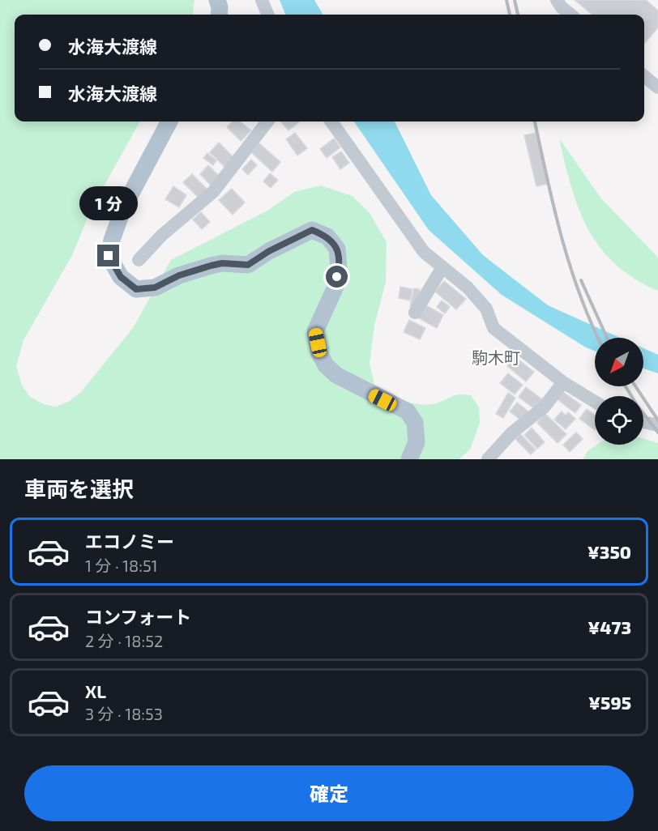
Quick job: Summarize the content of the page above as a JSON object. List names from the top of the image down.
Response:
{
  "districts": ["駒木町"],
  "north": "bottom left",
  "page": {
    "banner": ["水海大渡線", "水海大渡線"],
    "bubble": "1 分",
    "heading": "車両を選択",
    "list": [
      {
        "name": "エコノミー",
        "note": "1 分 · 18:51",
        "value": "¥350"
      },
      {
        "name": "コンフォート",
        "note": "2 分 · 18:52",
        "value": "¥473"
      },
      {
        "name": "XL",
        "note": "3 分 · 18:53",
        "value": "¥595"
      }
    ],
    "buttons": "確定"
  }
}
